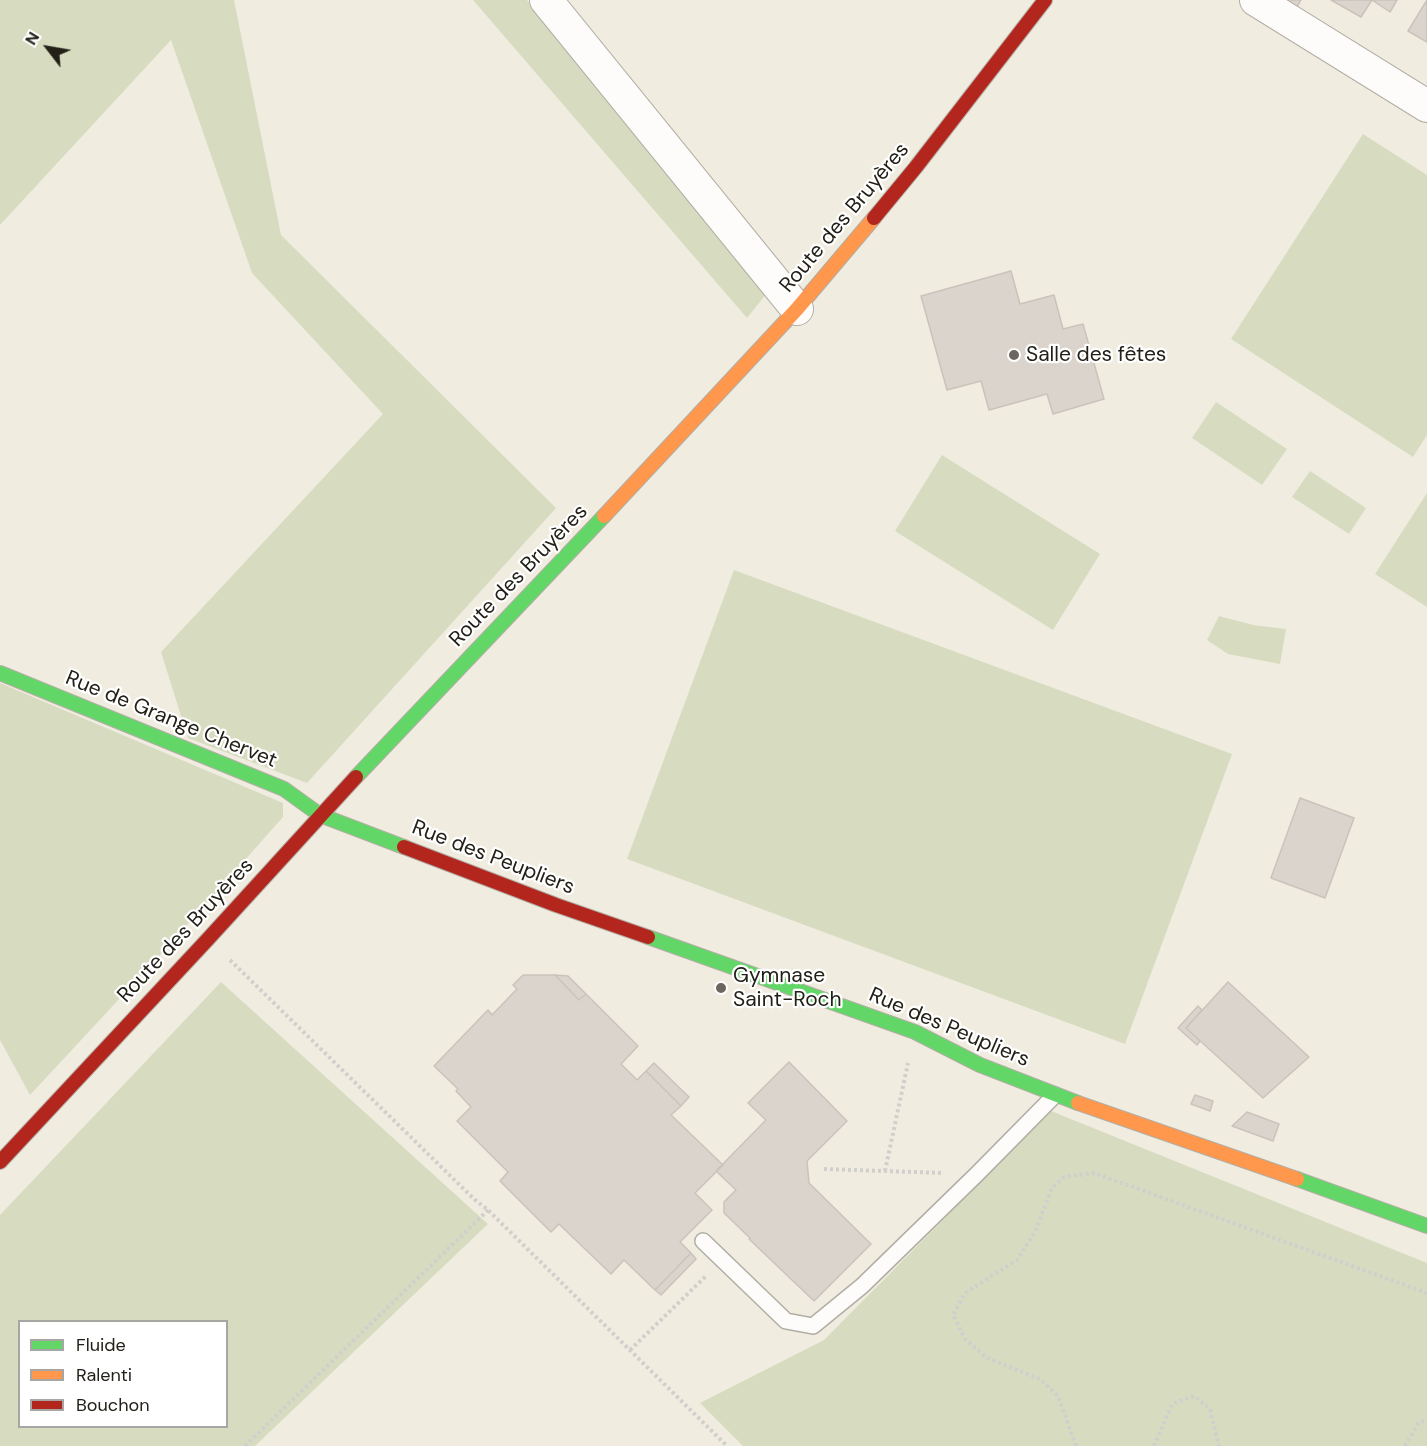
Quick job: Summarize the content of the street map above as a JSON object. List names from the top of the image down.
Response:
{
  "streets": {
    "main road": ["Route des Bruyères", "Rue de Grange Chervet", "Rue des Peupliers"]
  },
  "crossings": [
    ["Route des Bruyères", "Rue de Grange Chervet"],
    ["Route des Bruyères", "Rue des Peupliers"],
    ["Rue de Grange Chervet", "Rue des Peupliers"]
  ],
  "places": ["Salle des fêtes", "Gymnase Saint-Roch"],
  "legend": ["Fluide", "Ralenti", "Bouchon"],
  "north": "top left"
}
